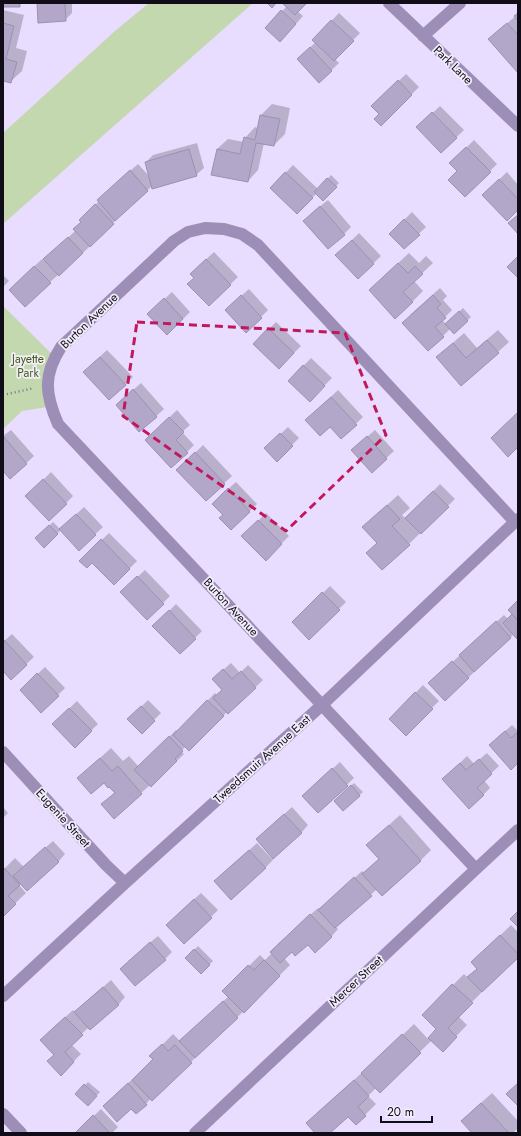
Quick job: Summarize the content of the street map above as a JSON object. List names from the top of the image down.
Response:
{
  "streets": {
    "street": [
      "Park Lane",
      "Burton Avenue",
      "Tweedsmuir Avenue East",
      "Eugenie Street",
      "Mercer Street"
    ]
  },
  "crossings": [
    ["Burton Avenue", "Tweedsmuir Avenue East"],
    ["Burton Avenue", "Mercer Street"],
    ["Tweedsmuir Avenue East", "Eugenie Street"]
  ],
  "parks": ["Jayette Park"],
  "scale_bar": "20 m"
}
